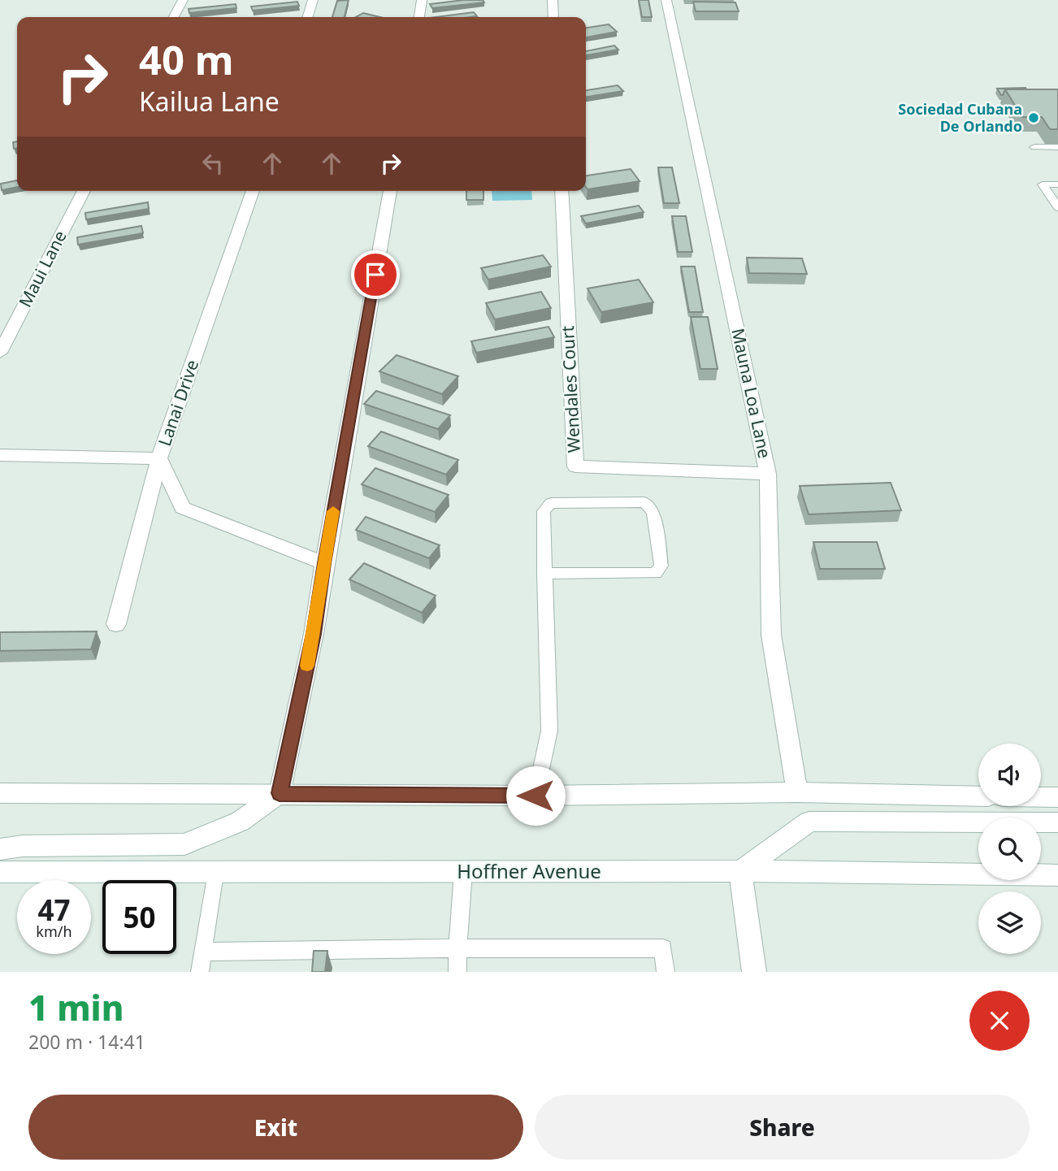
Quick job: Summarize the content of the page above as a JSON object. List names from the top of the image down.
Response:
{
  "streets": {
    "street": [
      "Maui Lane",
      "Wendales Court",
      "Mauna Loa Lane",
      "Lanai Drive",
      "Hoffner Avenue"
    ]
  },
  "crossings": [
    ["Wendales Court", "Mauna Loa Lane"]
  ],
  "places": ["Sociedad Cubana De Orlando"],
  "page": {
    "turn": ["40 m", "Kailua Lane"],
    "speed": "47 km/h",
    "limit": "50",
    "heading": ["1 min", "200 m · 14:41"],
    "buttons": ["Exit", "Share"]
  }
}
